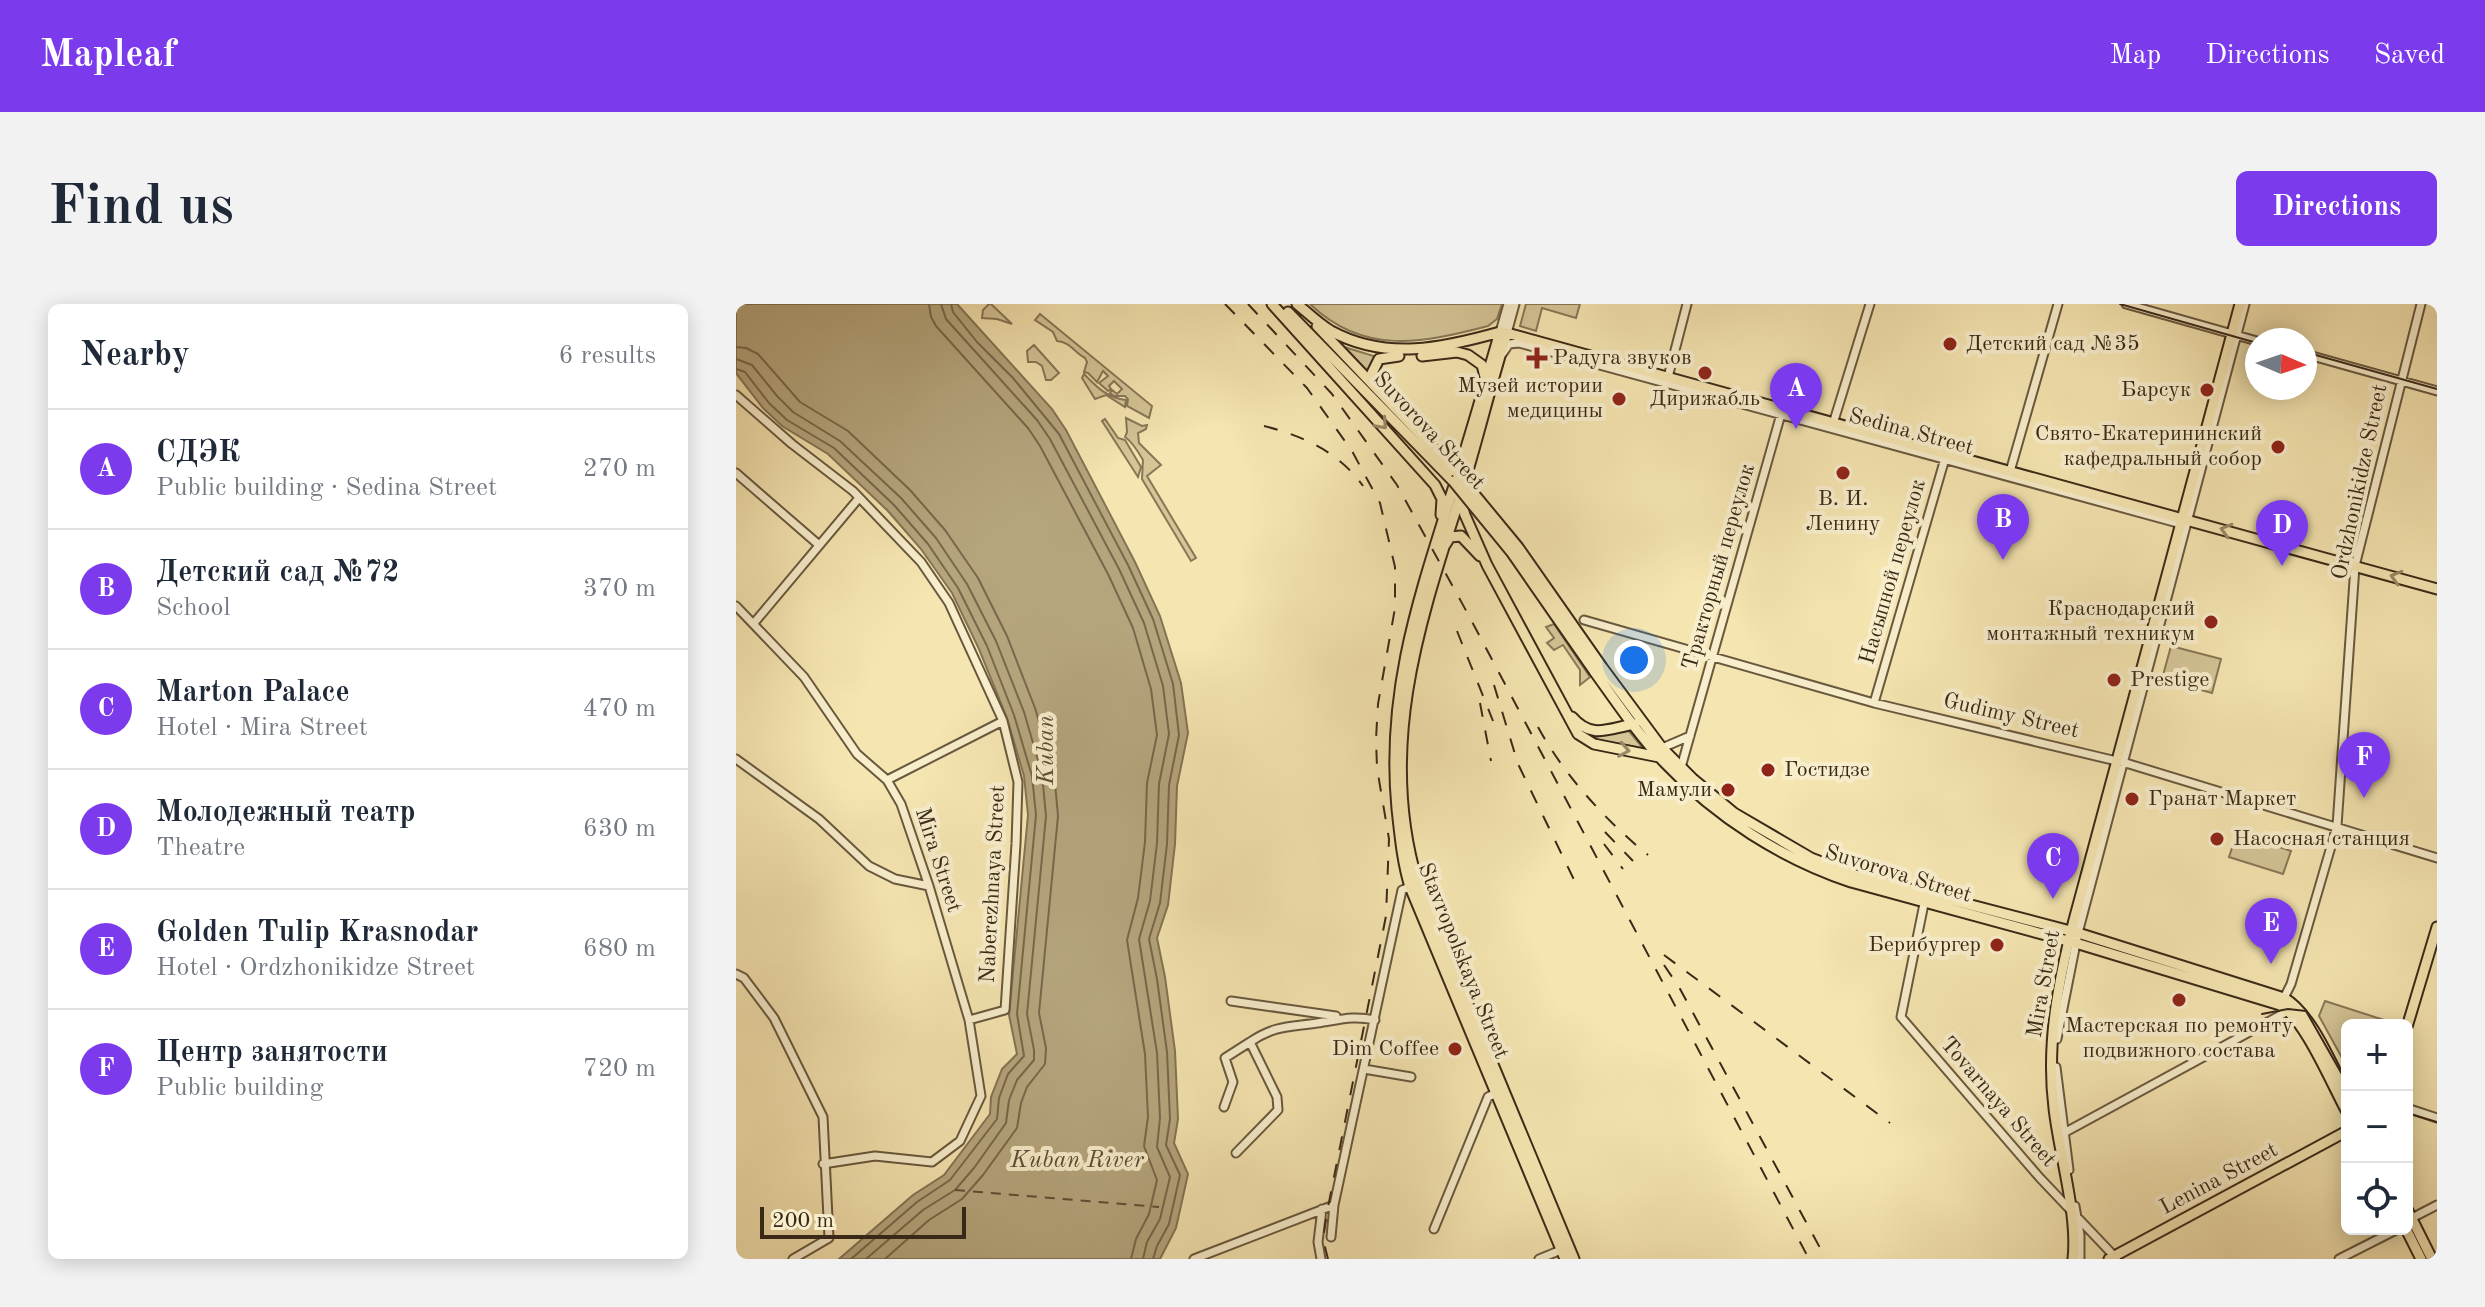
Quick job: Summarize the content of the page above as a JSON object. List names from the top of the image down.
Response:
{
  "streets": {
    "main road": [
      "Suvorova Street",
      "Sedina Street",
      "Mira Street",
      "Stavropolskaya Street",
      "Lenina Street"
    ],
    "street": [
      "Ordzhonikidze Street",
      "Тракторный переулок",
      "Насыпной переулок",
      "Gudimy Street",
      "Naberezhnaya Street",
      "Tovarnaya Street"
    ]
  },
  "crossings": [
    ["Suvorova Street", "Ordzhonikidze Street"],
    ["Suvorova Street", "Тракторный переулок"],
    ["Suvorova Street", "Mira Street"],
    ["Suvorova Street", "Stavropolskaya Street"],
    ["Suvorova Street", "Tovarnaya Street"],
    ["Sedina Street", "Ordzhonikidze Street"],
    ["Sedina Street", "Тракторный переулок"],
    ["Sedina Street", "Насыпной переулок"],
    ["Sedina Street", "Mira Street"],
    ["Sedina Street", "Stavropolskaya Street"],
    ["Ordzhonikidze Street", "Gudimy Street"],
    ["Тракторный переулок", "Gudimy Street"],
    ["Насыпной переулок", "Gudimy Street"],
    ["Gudimy Street", "Mira Street"],
    ["Mira Street", "Naberezhnaya Street"],
    ["Mira Street", "Tovarnaya Street"],
    ["Tovarnaya Street", "Lenina Street"]
  ],
  "water": ["Kuban", "Kuban River"],
  "places": {
    "other": [
      "Детский сад №35",
      "Дирижабль",
      "Барсук",
      "Музей истории медицины",
      "Свято-Екатерининский кафедральный собор",
      "В. И. Ленину",
      "Краснодарский монтажный техникум",
      "Prestige",
      "Гостидзе",
      "Мамули",
      "Гранат Маркет",
      "Насосная станция",
      "Берибургер",
      "Мастерская по ремонту подвижного состава",
      "Dim Coffee"
    ],
    "health": ["Радуга звуков"]
  },
  "scale_bar": "200 m",
  "north": "right",
  "page": {
    "header": "Mapleaf",
    "nav": ["Map", "Directions", "Saved"],
    "buttons": "Directions",
    "title": "Find us",
    "heading": ["Nearby", "6 results"],
    "pins": [
      "A",
      "B",
      "D",
      "F",
      "C",
      "E"
    ],
    "list": [
      {
        "mark": "A",
        "name": "СДЭК",
        "note": "Public building · Sedina Street",
        "value": "270 m"
      },
      {
        "mark": "B",
        "name": "Детский сад №72",
        "note": "School",
        "value": "370 m"
      },
      {
        "mark": "C",
        "name": "Marton Palace",
        "note": "Hotel · Mira Street",
        "value": "470 m"
      },
      {
        "mark": "D",
        "name": "Молодежный театр",
        "note": "Theatre",
        "value": "630 m"
      },
      {
        "mark": "E",
        "name": "Golden Tulip Krasnodar",
        "note": "Hotel · Ordzhonikidze Street",
        "value": "680 m"
      },
      {
        "mark": "F",
        "name": "Центр занятости",
        "note": "Public building",
        "value": "720 m"
      }
    ],
    "map_buttons": ["+", "−"],
    "scale": "200 m"
  }
}
